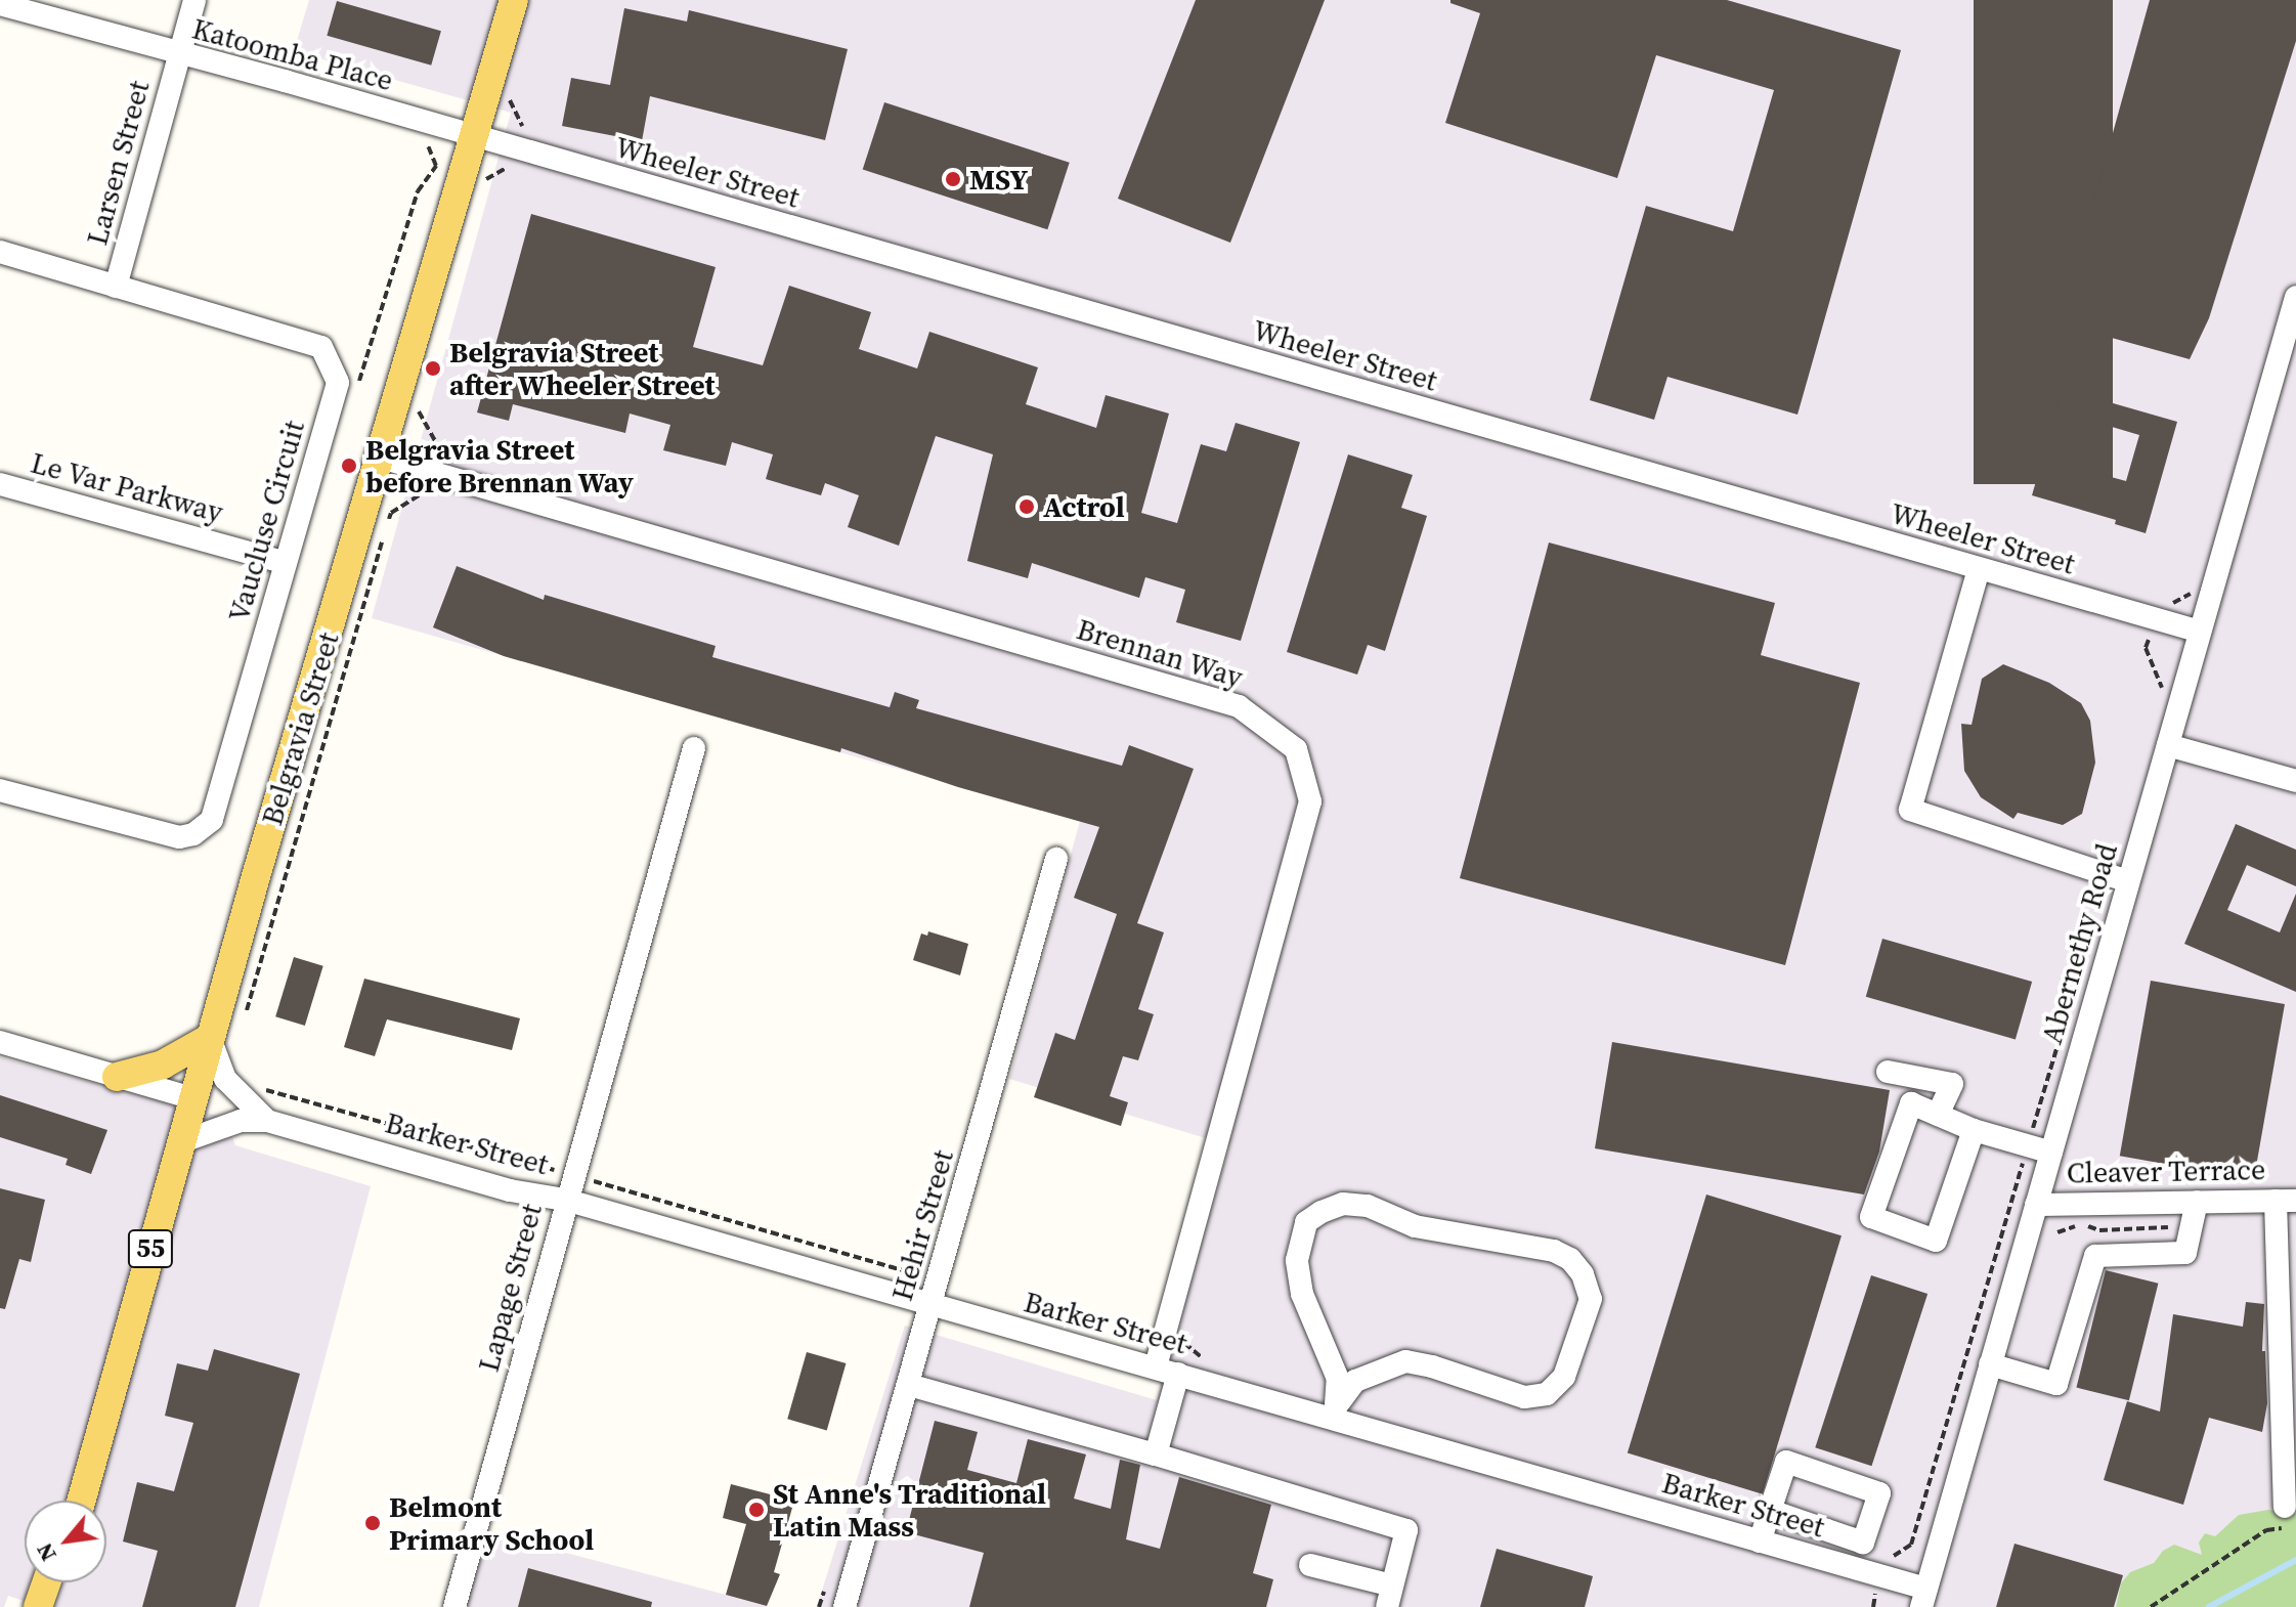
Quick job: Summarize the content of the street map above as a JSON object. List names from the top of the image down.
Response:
{
  "streets": {
    "main road": ["Belgravia Street", "55"],
    "street": [
      "Katoomba Place",
      "Larsen Street",
      "Wheeler Street",
      "Le Var Parkway",
      "Vaucluse Circuit",
      "Brennan Way",
      "Abernethy Road",
      "Barker Street",
      "Cleaver Terrace",
      "Hehir Street",
      "Lapage Street"
    ]
  },
  "crossings": [
    ["Katoomba Place", "Larsen Street"],
    ["Katoomba Place", "Wheeler Street"],
    ["Katoomba Place", "Belgravia Street"],
    ["Larsen Street", "Vaucluse Circuit"],
    ["Wheeler Street", "Belgravia Street"],
    ["Wheeler Street", "Abernethy Road"],
    ["Le Var Parkway", "Vaucluse Circuit"],
    ["Brennan Way", "Belgravia Street"],
    ["Brennan Way", "Barker Street"],
    ["Belgravia Street", "Barker Street"],
    ["Abernethy Road", "Barker Street"],
    ["Abernethy Road", "Cleaver Terrace"],
    ["Barker Street", "Hehir Street"],
    ["Barker Street", "Lapage Street"]
  ],
  "places": [
    "MSY",
    "Belgravia Street after Wheeler Street",
    "Belgravia Street before Brennan Way",
    "Actrol",
    "St Anne's Traditional Latin Mass",
    "Belmont Primary School"
  ],
  "north": "bottom left"
}
